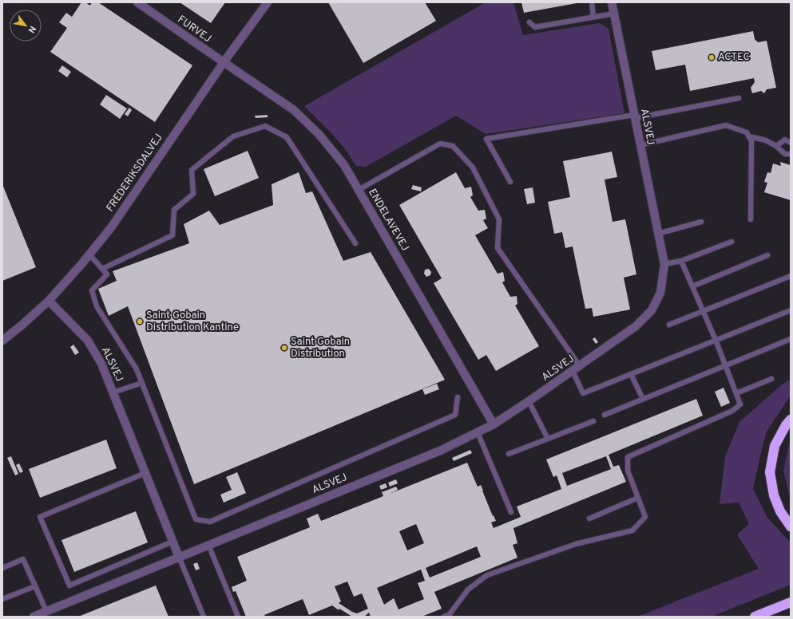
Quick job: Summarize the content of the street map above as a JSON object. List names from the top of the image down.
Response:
{
  "streets": {
    "street": [
      "FURVEJ",
      "ALSVEJ",
      "FREDERIKSDALVEJ",
      "ENDELAVEVEJ"
    ]
  },
  "crossings": [
    ["FURVEJ", "FREDERIKSDALVEJ"],
    ["FURVEJ", "ENDELAVEVEJ"],
    ["ALSVEJ", "FREDERIKSDALVEJ"],
    ["ALSVEJ", "ENDELAVEVEJ"],
    ["FREDERIKSDALVEJ", "ENDELAVEVEJ"]
  ],
  "places": ["ACTEC", "Saint Gobain Distribution Kantine", "Saint Gobain Distribution"],
  "north": "bottom right"
}
